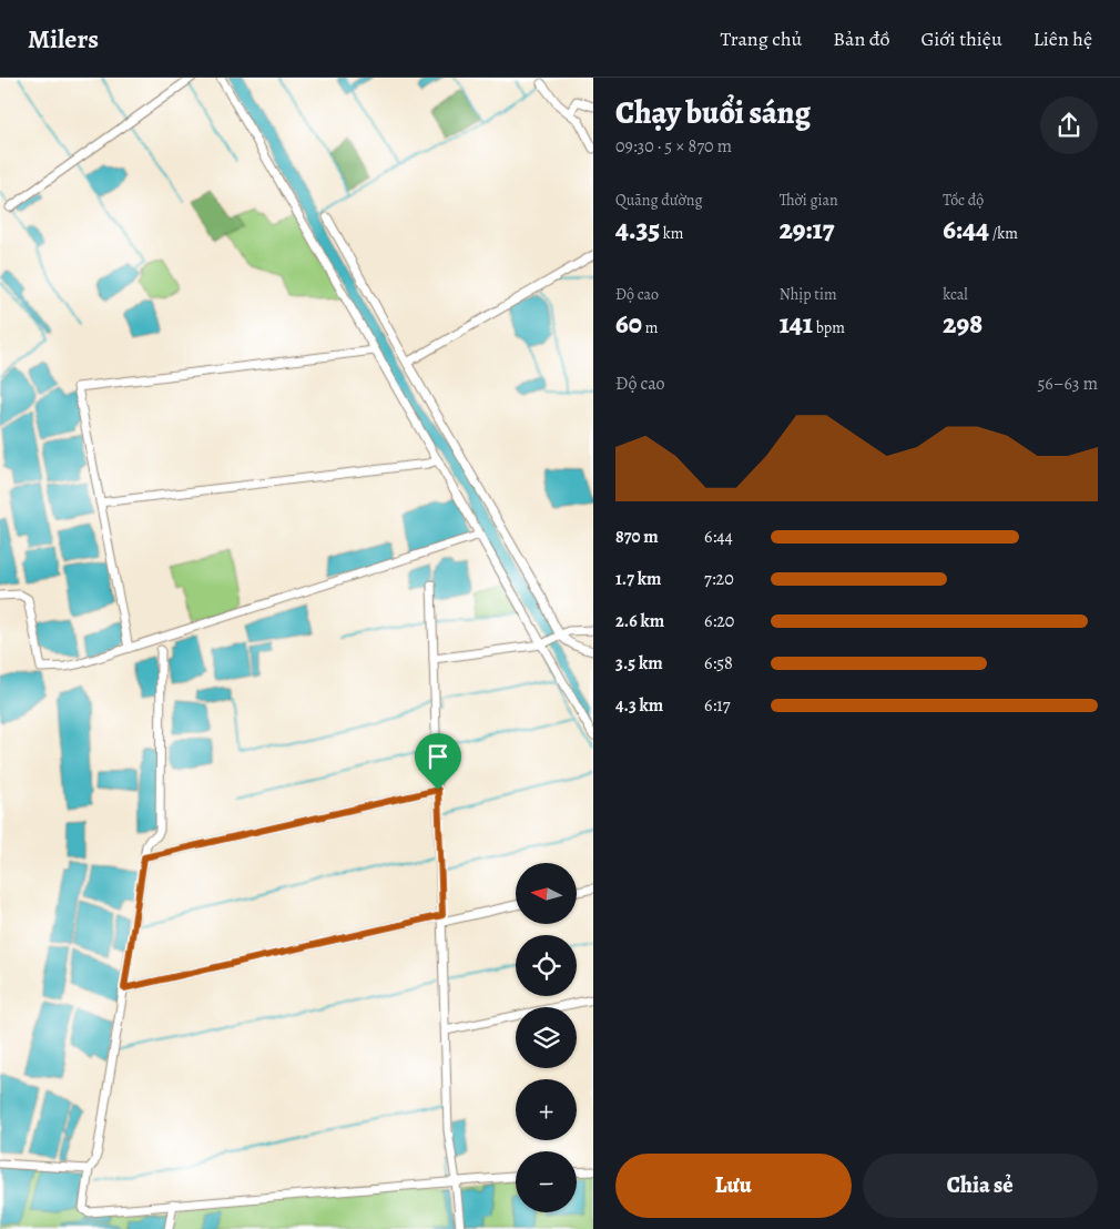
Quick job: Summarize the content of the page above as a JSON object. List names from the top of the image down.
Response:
{
  "north": "left",
  "page": {
    "header": "Milers",
    "nav": [
      "Trang chủ",
      "Bản đồ",
      "Giới thiệu",
      "Liên hệ"
    ],
    "heading": ["Chạy buổi sáng", "09:30 · 5 × 870 m"],
    "stats": [
      ["Quãng đường", "4.35 km"],
      ["Thời gian", "29:17"],
      ["Tốc độ", "6:44 /km"],
      ["Độ cao", "60 m"],
      ["Nhịp tim", "141 bpm"],
      ["kcal", "298"]
    ],
    "chart": ["Độ cao", "56–63 m"],
    "list": [
      {
        "name": "870 m",
        "note": "6:44"
      },
      {
        "name": "1.7 km",
        "note": "7:20"
      },
      {
        "name": "2.6 km",
        "note": "6:20"
      },
      {
        "name": "3.5 km",
        "note": "6:58"
      },
      {
        "name": "4.3 km",
        "note": "6:17"
      }
    ],
    "map_buttons": ["+", "−"],
    "buttons": ["Lưu", "Chia sẻ"]
  }
}
